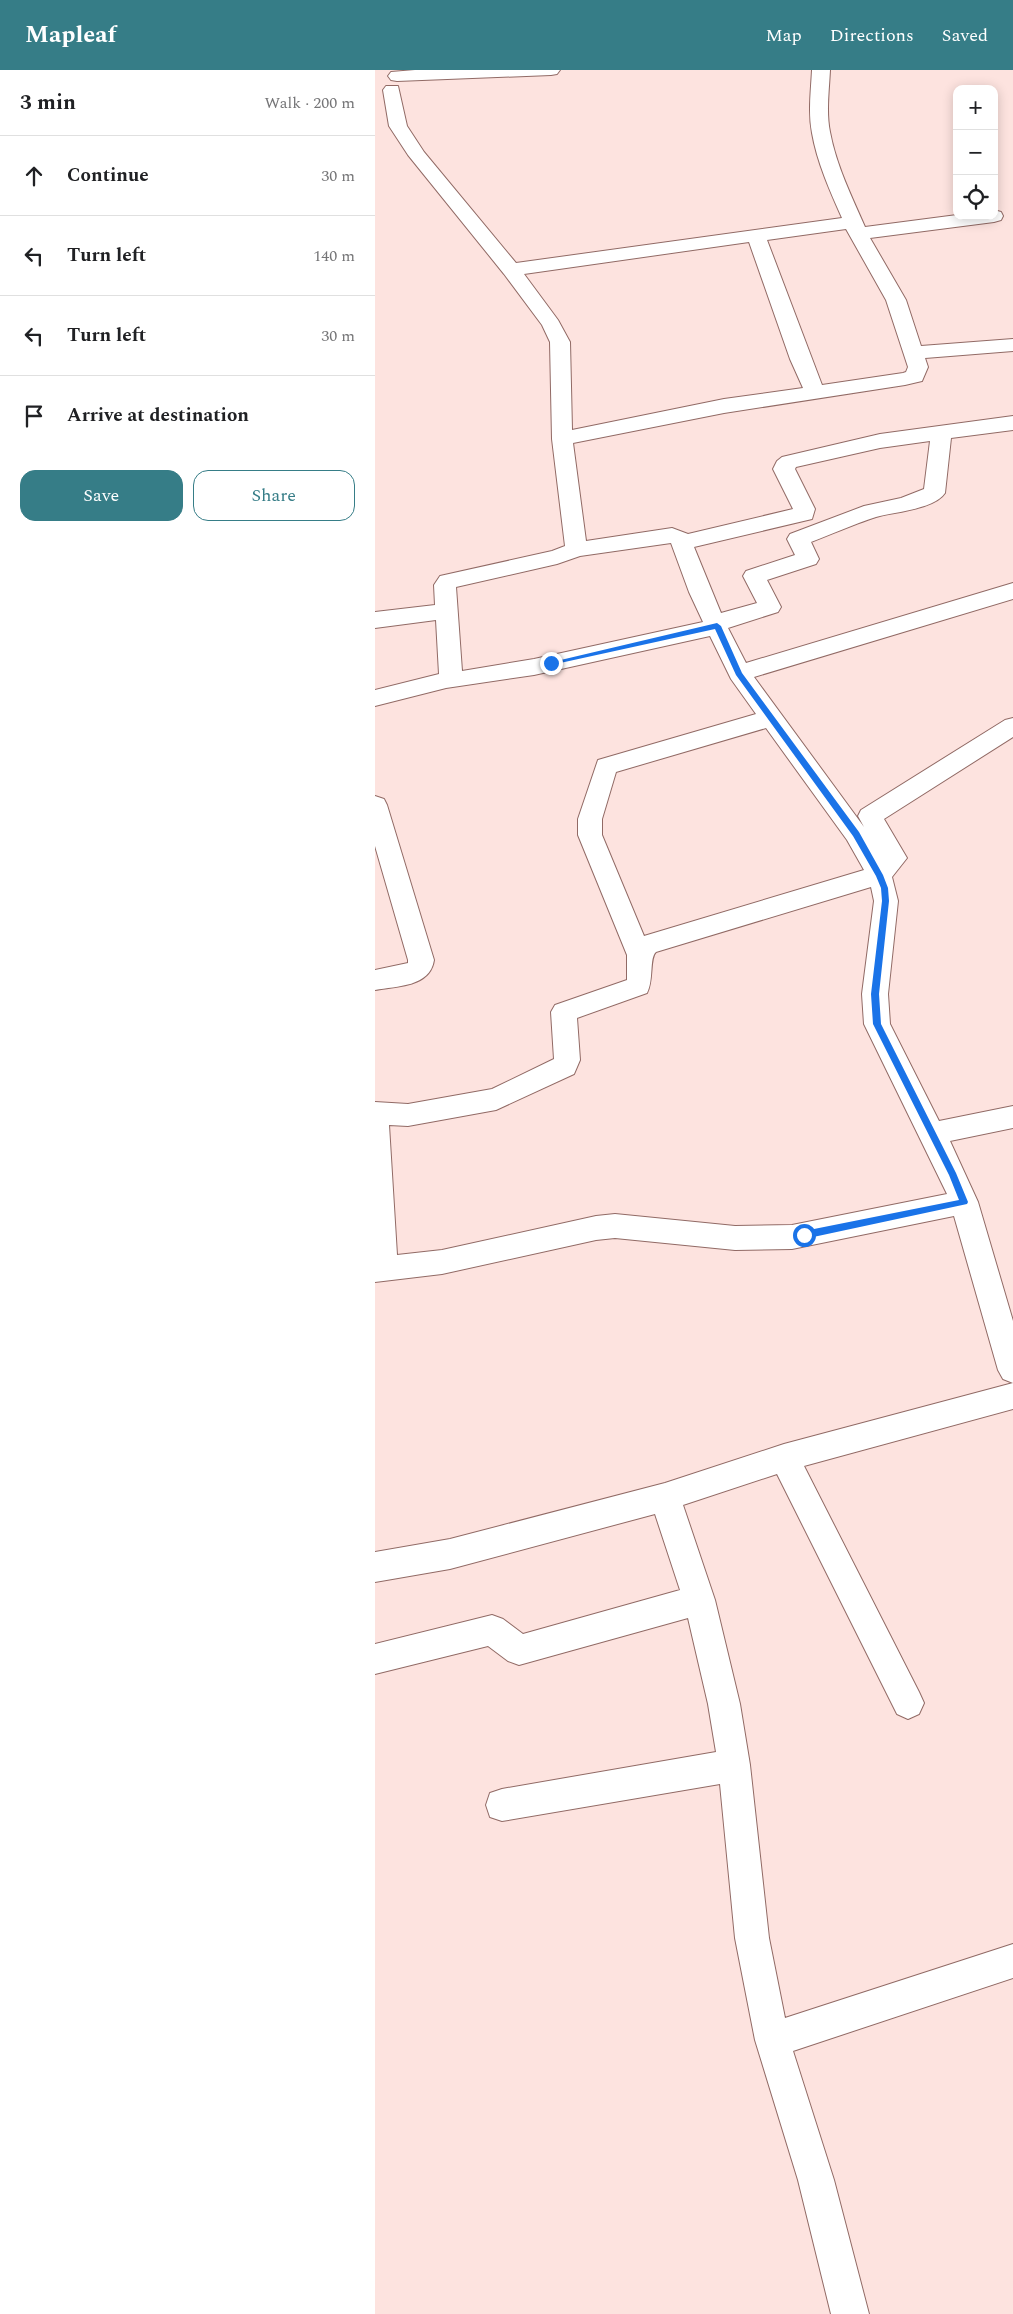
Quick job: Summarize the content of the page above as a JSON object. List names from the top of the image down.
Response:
{
  "page": {
    "header": "Mapleaf",
    "nav": ["Map", "Directions", "Saved"],
    "heading": ["3 min", "Walk · 200 m"],
    "map_buttons": ["+", "−"],
    "list": [
      ["Continue", "30 m"],
      ["Turn left", "140 m"],
      ["Turn left", "30 m"],
      "Arrive at destination"
    ],
    "buttons": ["Save", "Share"]
  }
}
